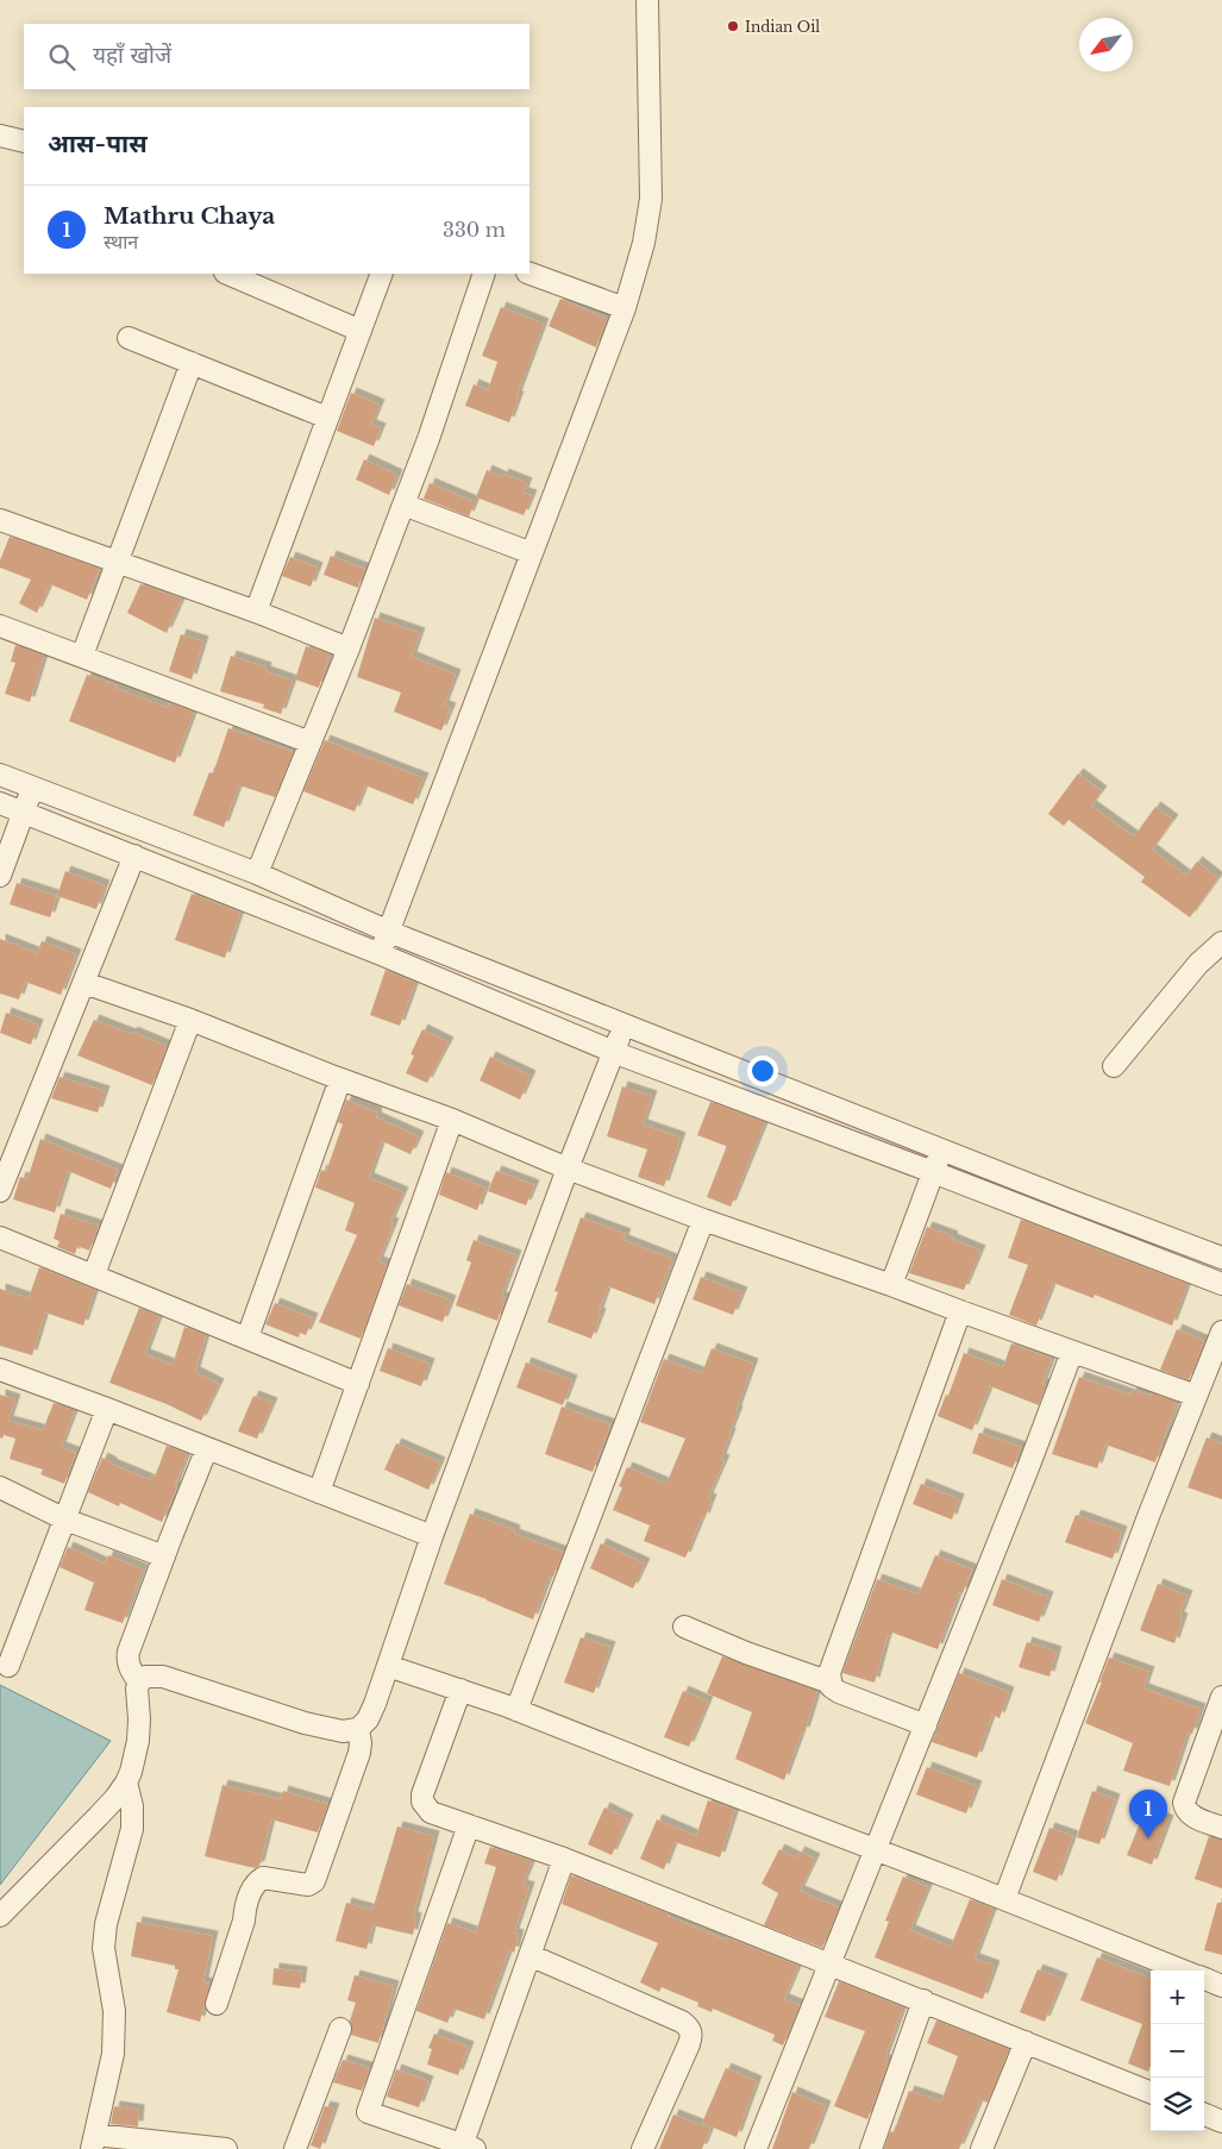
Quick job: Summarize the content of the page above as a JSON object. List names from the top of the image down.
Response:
{
  "places": ["Indian Oil"],
  "north": "bottom left",
  "page": {
    "search": "यहाँ खोजें",
    "heading": "आस-पास",
    "list": [
      {
        "mark": "1",
        "name": "Mathru Chaya",
        "note": "स्थान",
        "value": "330 m"
      }
    ],
    "pins": "1",
    "map_buttons": ["+", "−"]
  }
}
